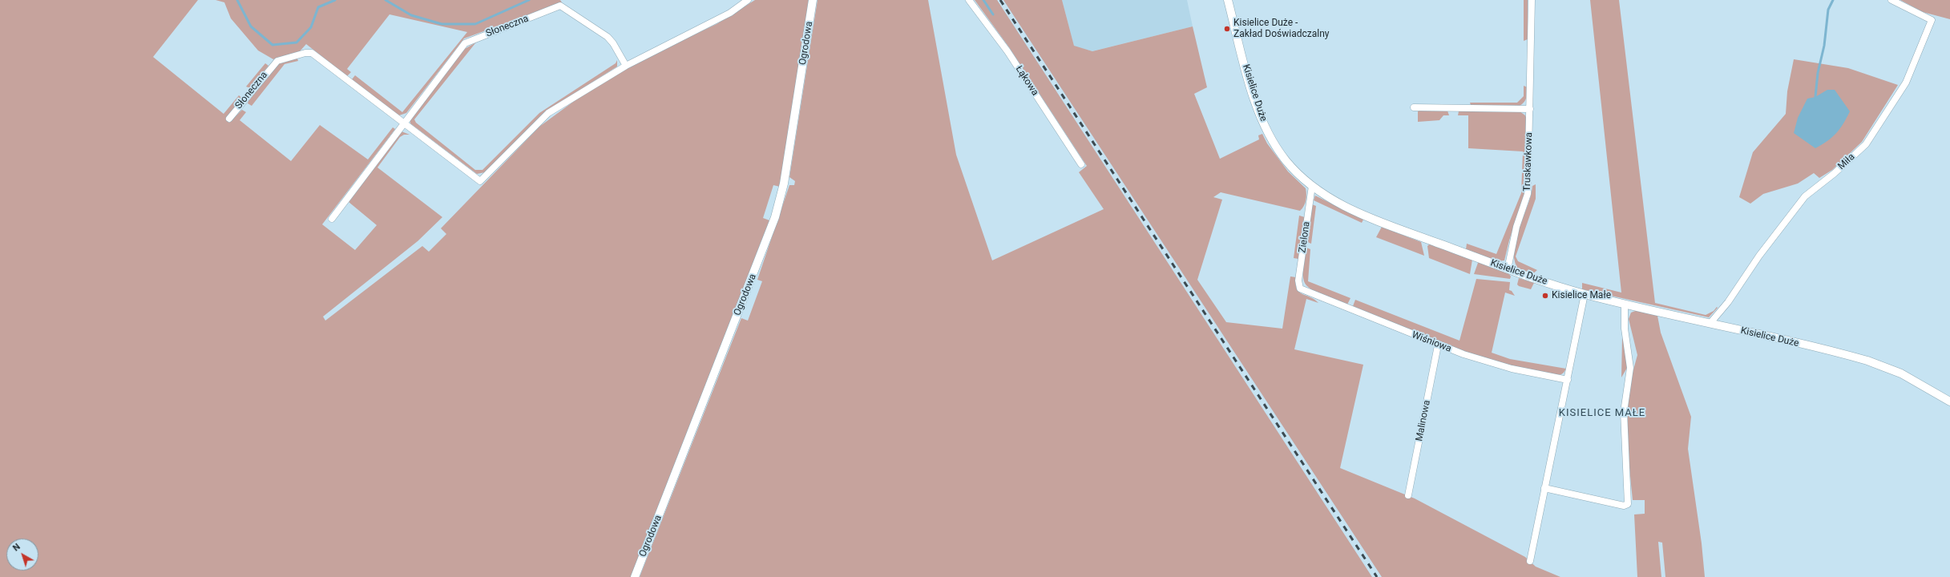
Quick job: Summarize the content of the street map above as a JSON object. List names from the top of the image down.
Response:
{
  "streets": {
    "street": [
      "Słoneczna",
      "Ogrodowa",
      "Łąkowa",
      "Kisielice Duże",
      "Truskawkowa",
      "Miła",
      "Zielona",
      "Wiśniowa",
      "Malinowa"
    ]
  },
  "crossings": [
    ["Kisielice Duże", "Truskawkowa"],
    ["Kisielice Duże", "Miła"],
    ["Kisielice Duże", "Zielona"],
    ["Zielona", "Wiśniowa"],
    ["Wiśniowa", "Malinowa"]
  ],
  "districts": ["KISIELICE MAŁE"],
  "places": ["Kisielice Duże - Zakład Doświadczalny", "Kisielice Małe"],
  "north": "top left"
}
